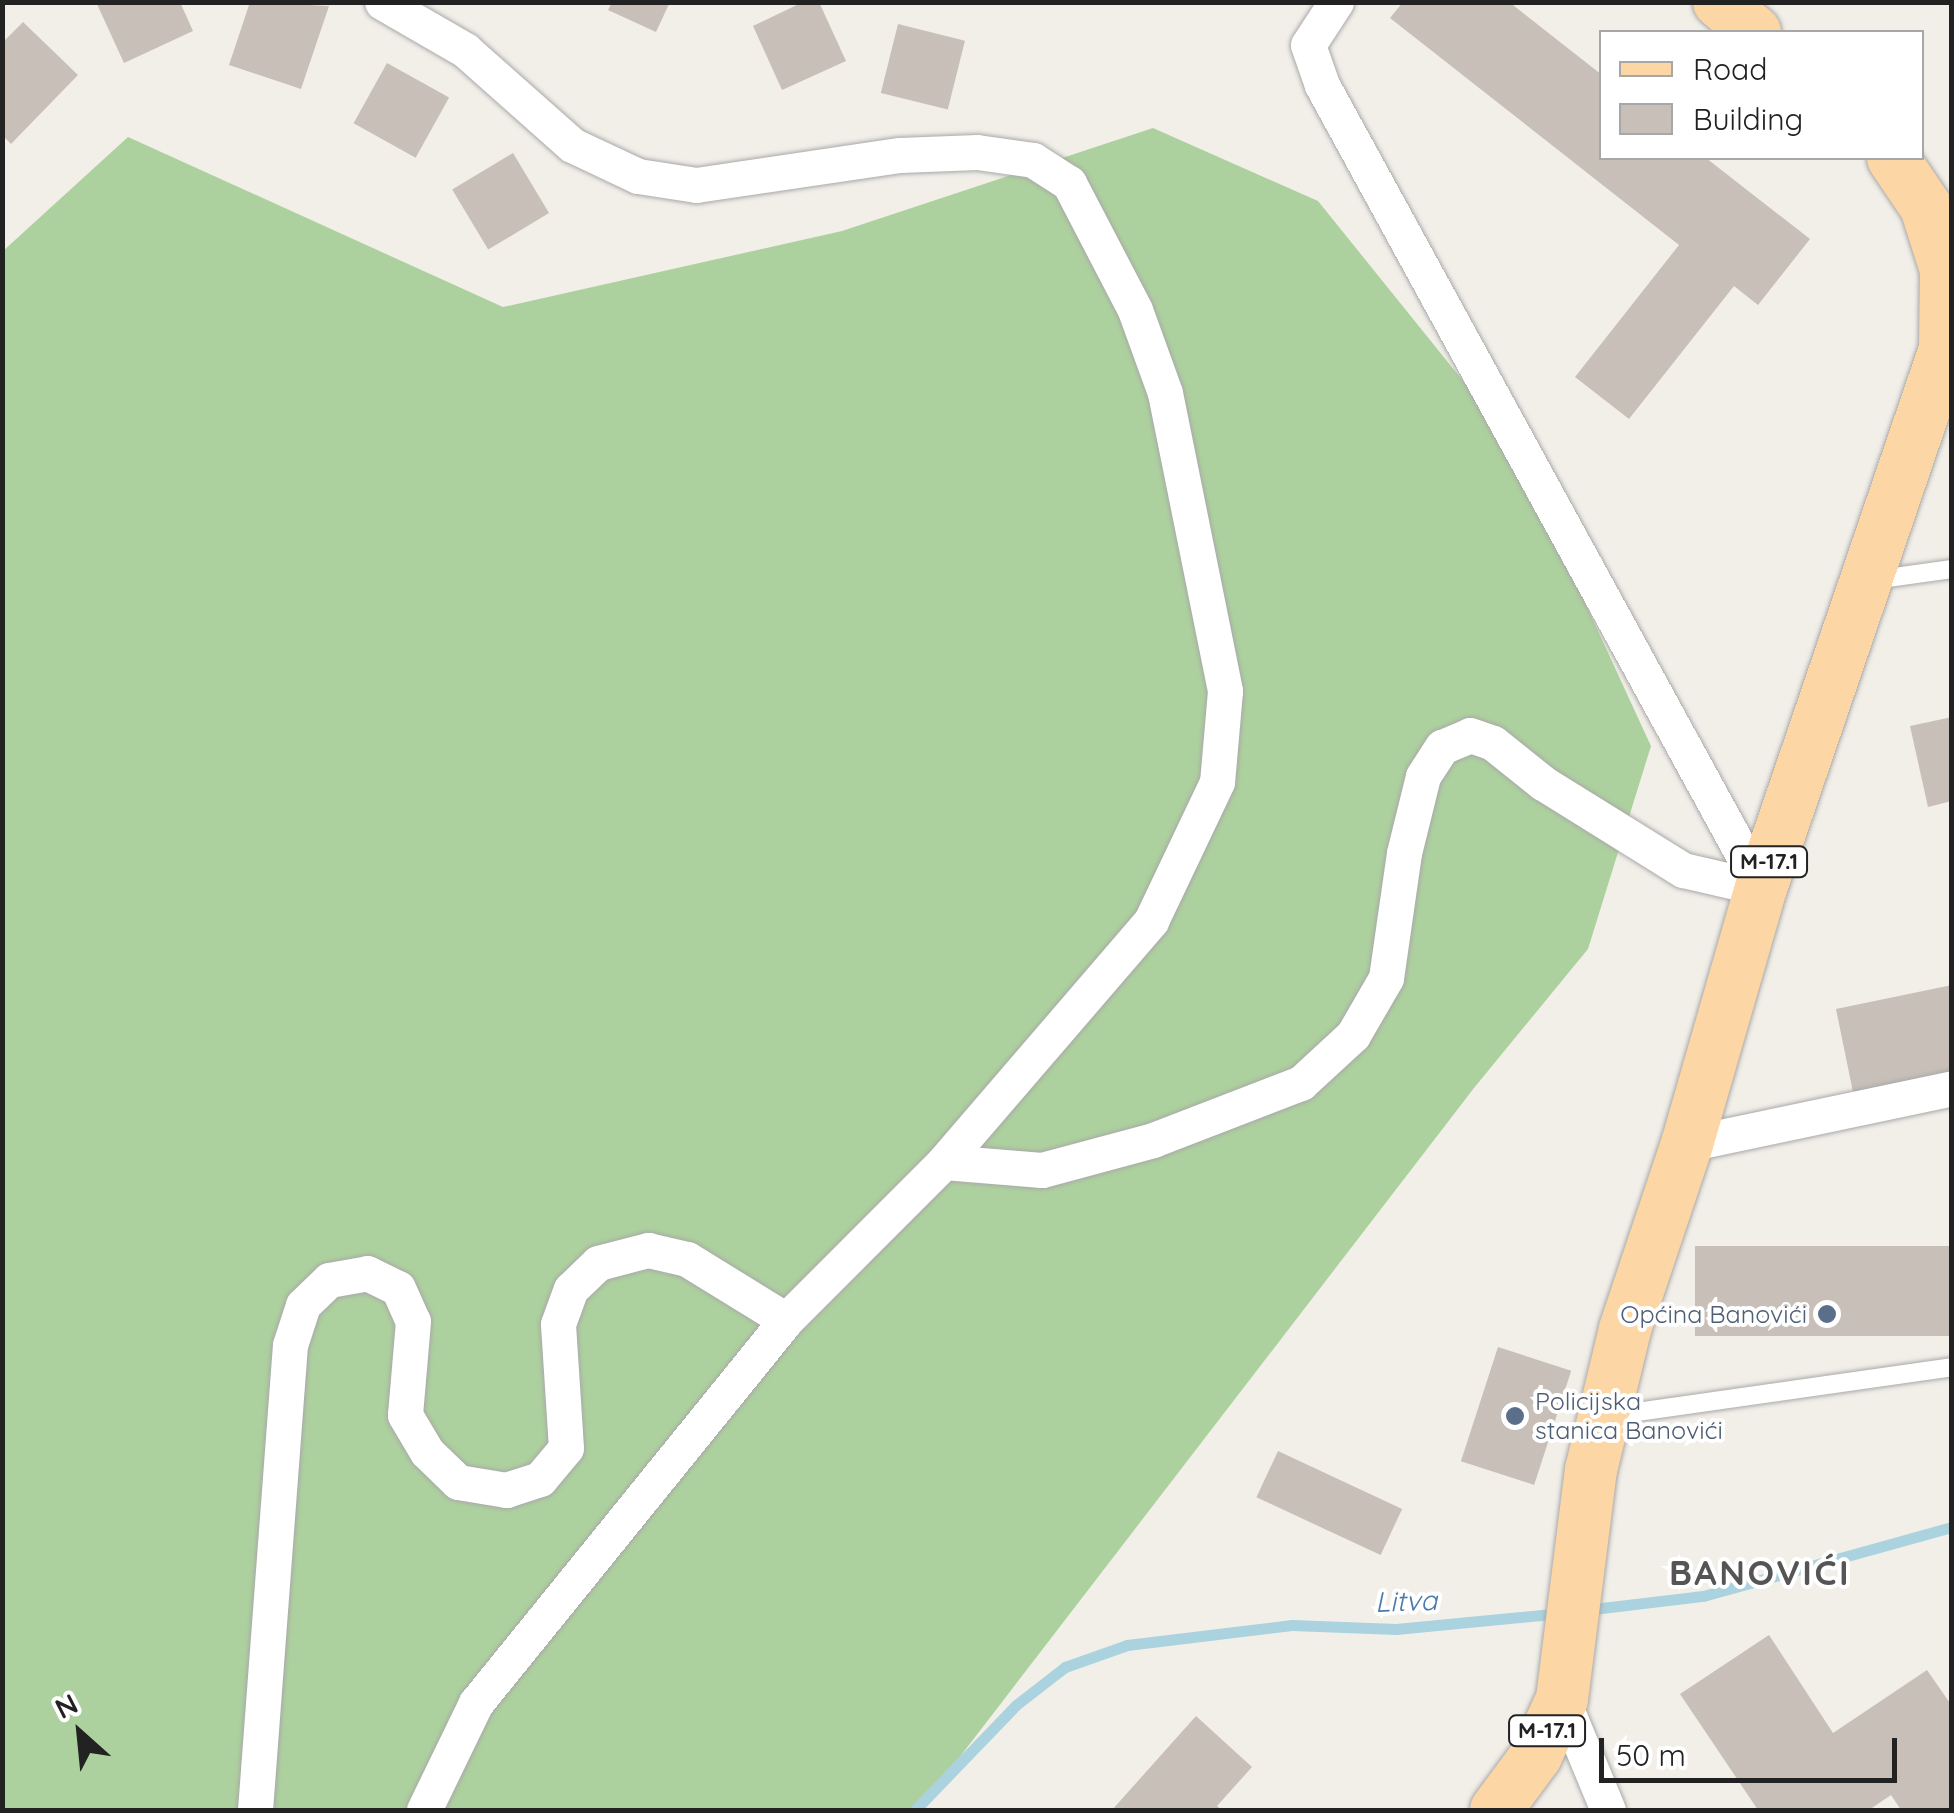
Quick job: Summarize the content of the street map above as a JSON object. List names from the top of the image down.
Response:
{
  "streets": {
    "main road": ["M-17.1"]
  },
  "districts": ["BANOVIĆI"],
  "water": ["Litva"],
  "places": ["Općina Banovići", "Policijska stanica Banovići"],
  "legend": ["Road", "Building"],
  "scale_bar": "50 m",
  "north": "top left"
}
